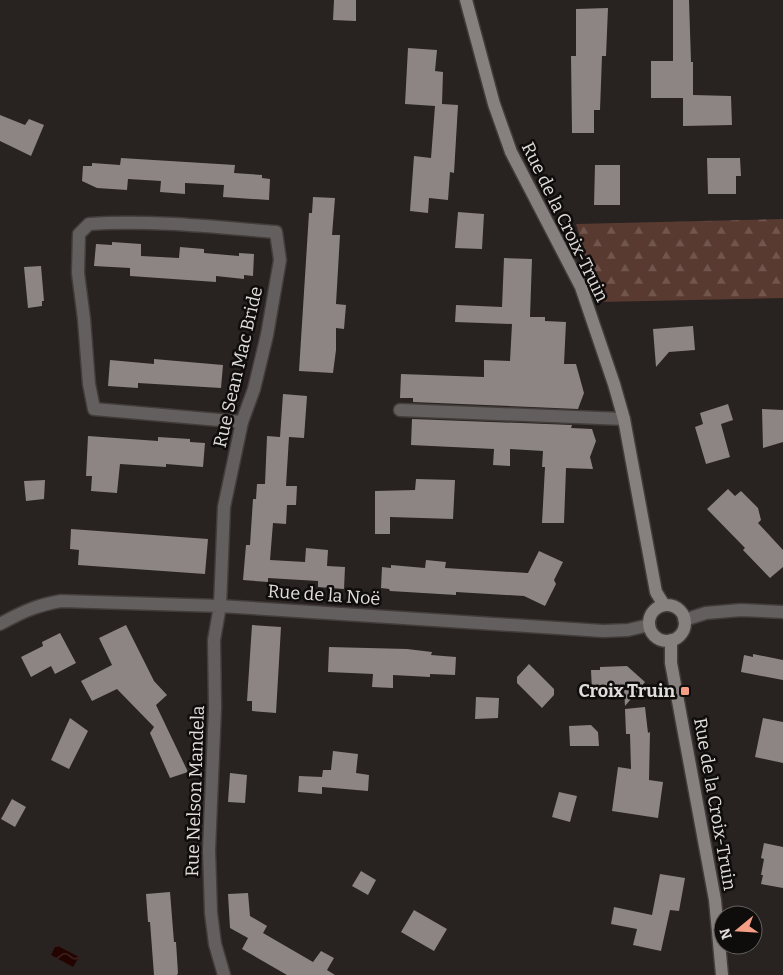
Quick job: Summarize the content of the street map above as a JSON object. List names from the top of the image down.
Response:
{
  "streets": {
    "main road": ["Rue de la Croix-Truin"],
    "street": ["Rue Sean Mac Bride", "Rue de la Noë", "Rue Nelson Mandela"]
  },
  "crossings": [
    ["Rue de la Croix-Truin", "Rue de la Noë"],
    ["Rue Sean Mac Bride", "Rue de la Noë"],
    ["Rue Sean Mac Bride", "Rue Nelson Mandela"],
    ["Rue de la Noë", "Rue Nelson Mandela"]
  ],
  "places": {
    "transit": ["Croix Truin"]
  },
  "north": "left"
}
